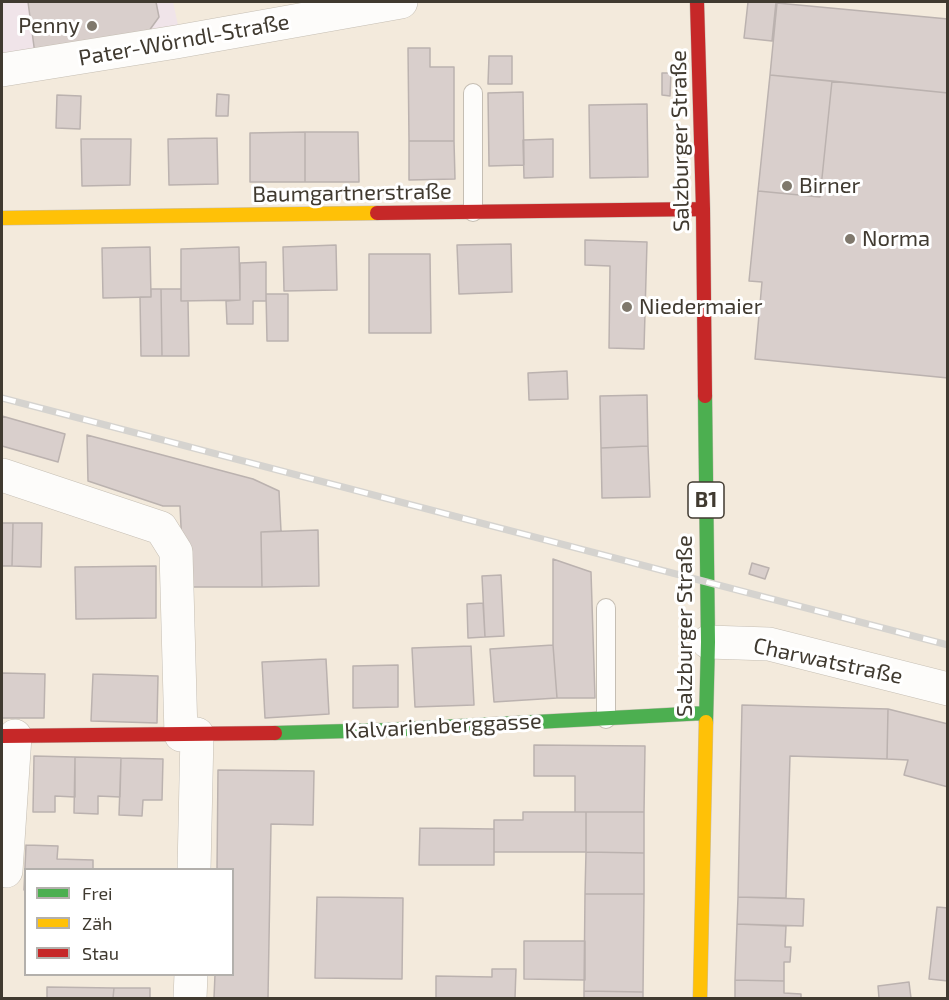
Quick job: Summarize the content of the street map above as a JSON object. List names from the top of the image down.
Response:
{
  "streets": {
    "street": [
      "Pater-Wörndl-Straße",
      "Salzburger Straße",
      "Baumgartnerstraße",
      "B1",
      "Charwatstraße",
      "Kalvarienberggasse"
    ]
  },
  "crossings": [
    ["Salzburger Straße", "Baumgartnerstraße"],
    ["Salzburger Straße", "Charwatstraße"],
    ["Salzburger Straße", "Kalvarienberggasse"]
  ],
  "places": [
    "Penny",
    "Birner",
    "Norma",
    "Niedermaier"
  ],
  "legend": ["Frei", "Zäh", "Stau"]
}
